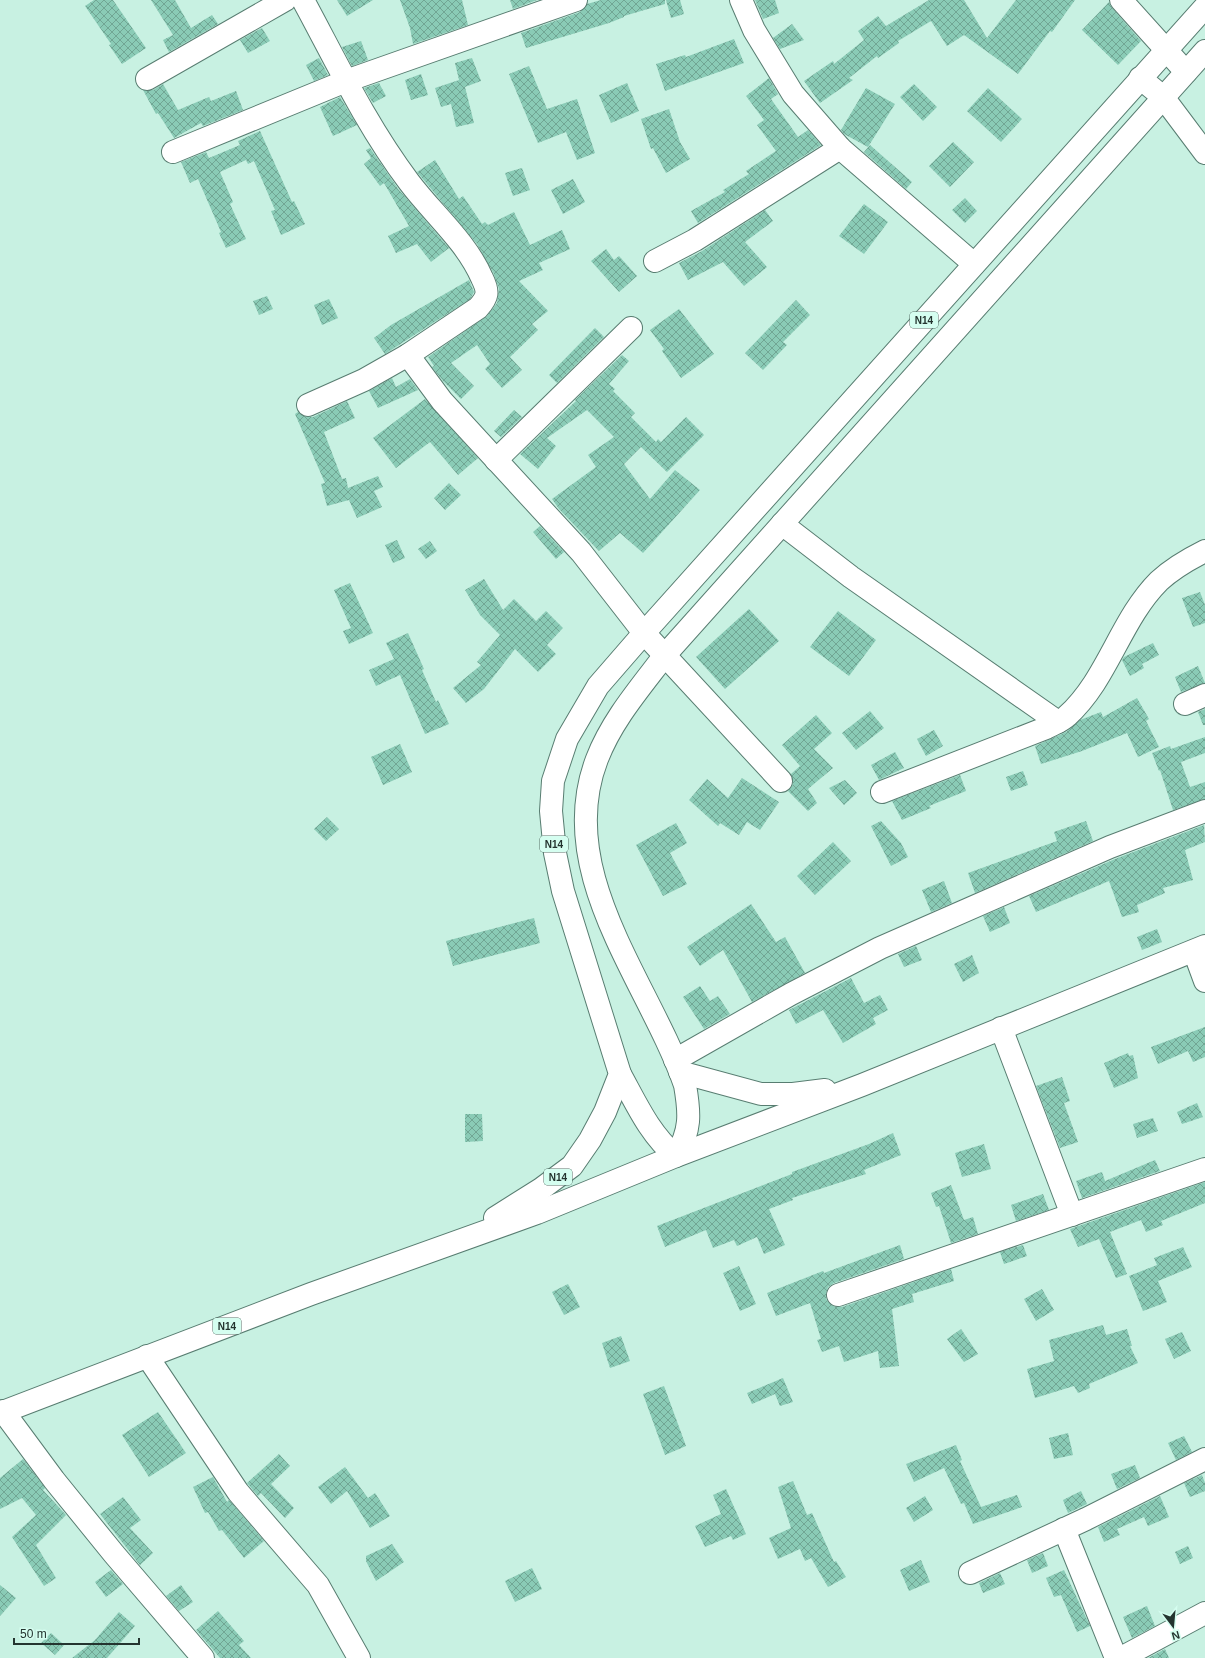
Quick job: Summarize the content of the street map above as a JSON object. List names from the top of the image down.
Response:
{
  "streets": {
    "street": ["N14"]
  },
  "scale_bar": "50 m",
  "north": "bottom"
}
